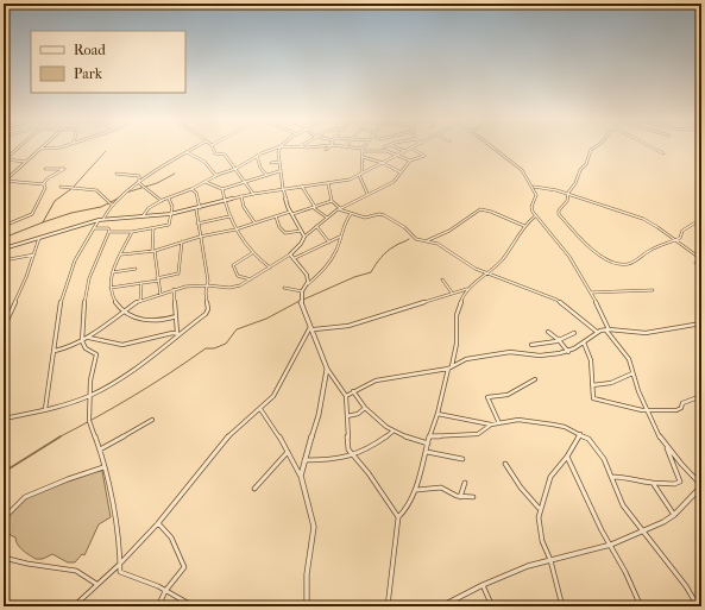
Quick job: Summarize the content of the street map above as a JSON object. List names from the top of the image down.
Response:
{
  "legend": ["Road", "Park"]
}
